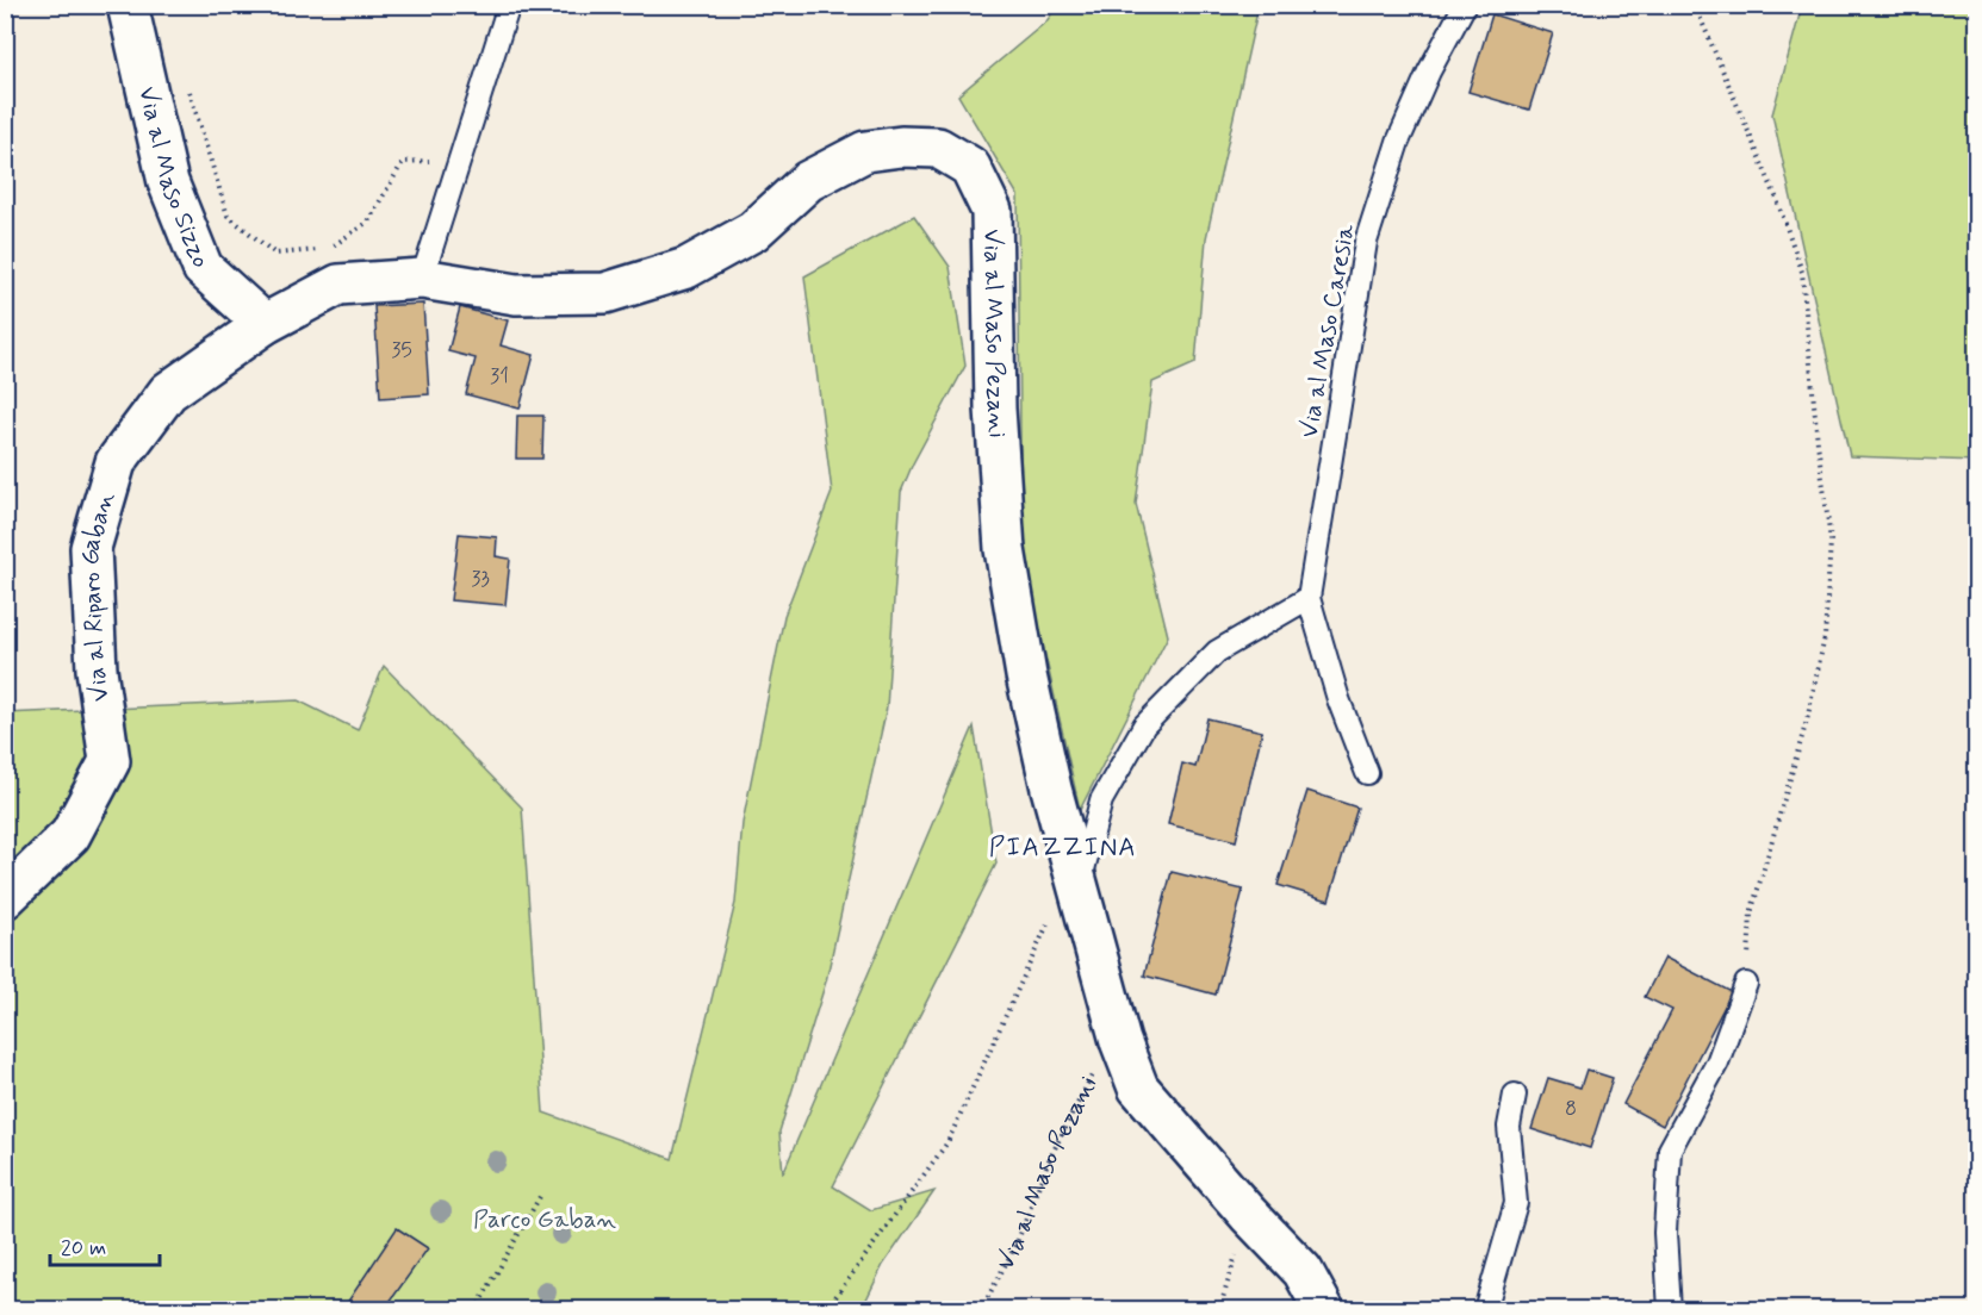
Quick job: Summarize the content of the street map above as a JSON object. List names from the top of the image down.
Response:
{
  "streets": {
    "street": ["Via al Maso Sizzo", "Via al Maso Pezani", "Via al Riparo Gaban"],
    "lane": ["Via al Maso Caresia"]
  },
  "crossings": [
    ["Via al Maso Sizzo", "Via al Maso Pezani"],
    ["Via al Maso Sizzo", "Via al Riparo Gaban"],
    ["Via al Maso Pezani", "Via al Riparo Gaban"]
  ],
  "districts": ["PIAZZINA"],
  "parks": ["Parco Gaban"],
  "house_numbers": [
    "35",
    "31",
    "33",
    "8"
  ],
  "scale_bar": "20 m"
}
